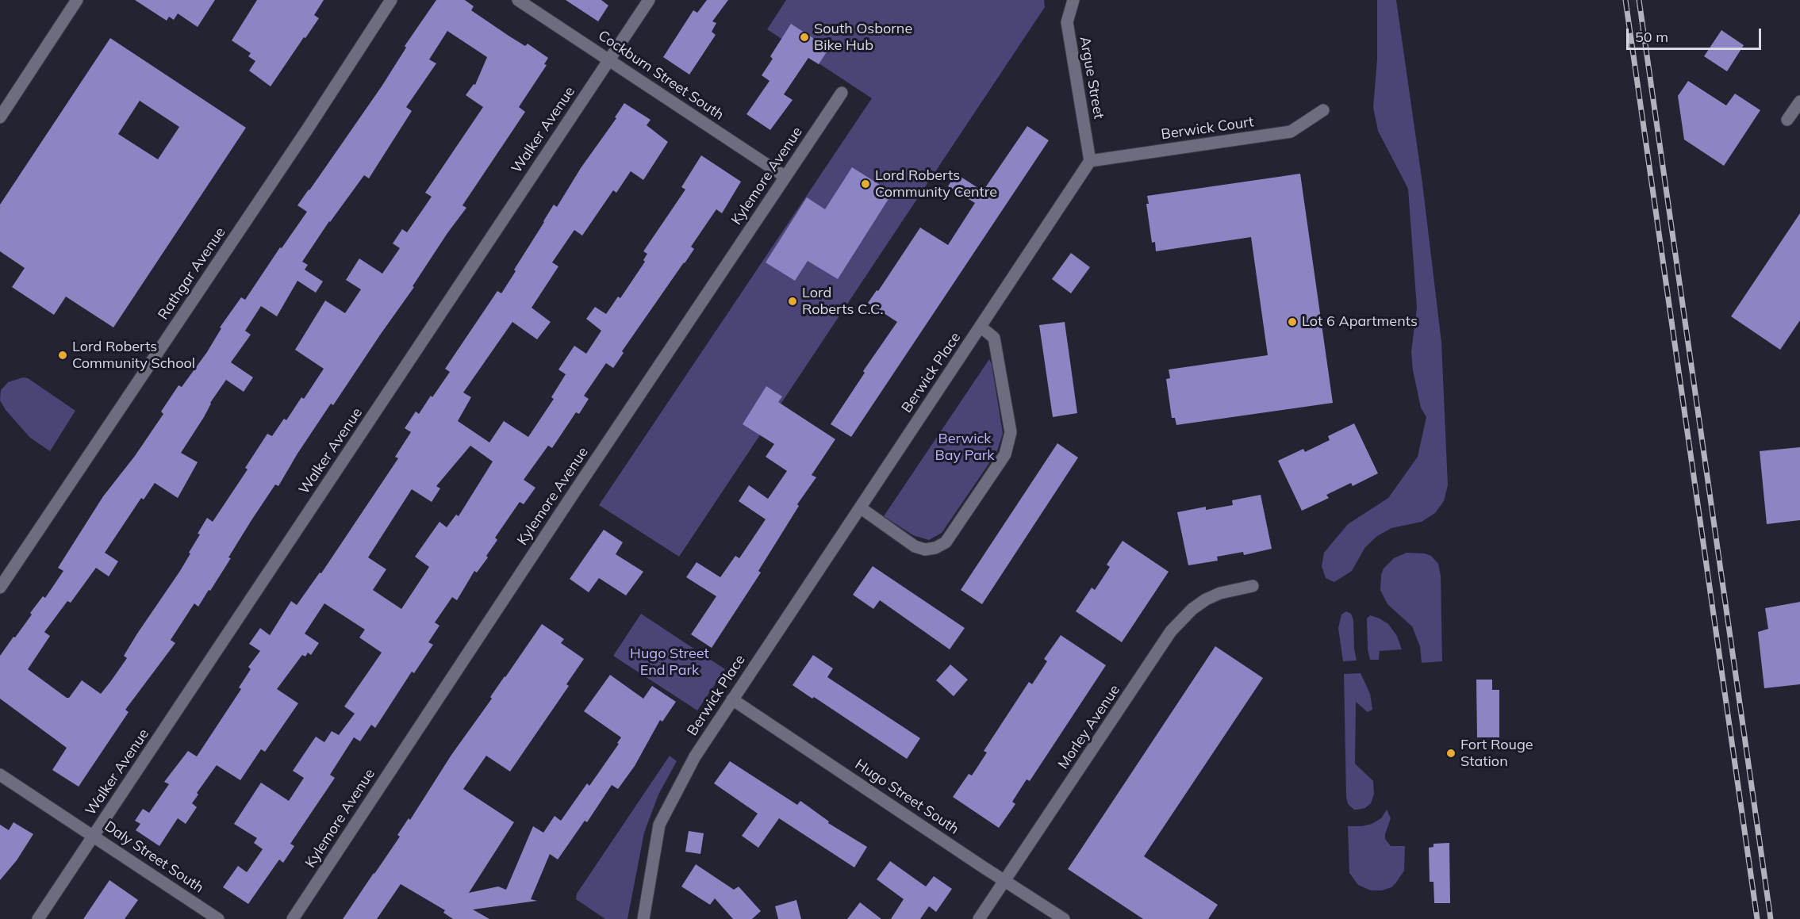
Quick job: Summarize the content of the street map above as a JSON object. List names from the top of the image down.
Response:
{
  "streets": {
    "street": [
      "Cockburn Street South",
      "Argue Street",
      "Berwick Court",
      "Walker Avenue",
      "Kylemore Avenue",
      "Rathgar Avenue",
      "Berwick Place",
      "Morley Avenue",
      "Hugo Street South",
      "Daly Street South"
    ]
  },
  "crossings": [
    ["Cockburn Street South", "Walker Avenue"],
    ["Cockburn Street South", "Kylemore Avenue"],
    ["Argue Street", "Berwick Court"],
    ["Argue Street", "Berwick Place"],
    ["Berwick Court", "Berwick Place"],
    ["Walker Avenue", "Daly Street South"],
    ["Berwick Place", "Hugo Street South"],
    ["Morley Avenue", "Hugo Street South"]
  ],
  "parks": ["Berwick Bay Park", "Hugo Street End Park"],
  "places": [
    "South Osborne Bike Hub",
    "Lord Roberts Community Centre",
    "Lord Roberts C.C.",
    "Lot 6 Apartments",
    "Lord Roberts Community School",
    "Fort Rouge Station"
  ],
  "scale_bar": "50 m"
}
